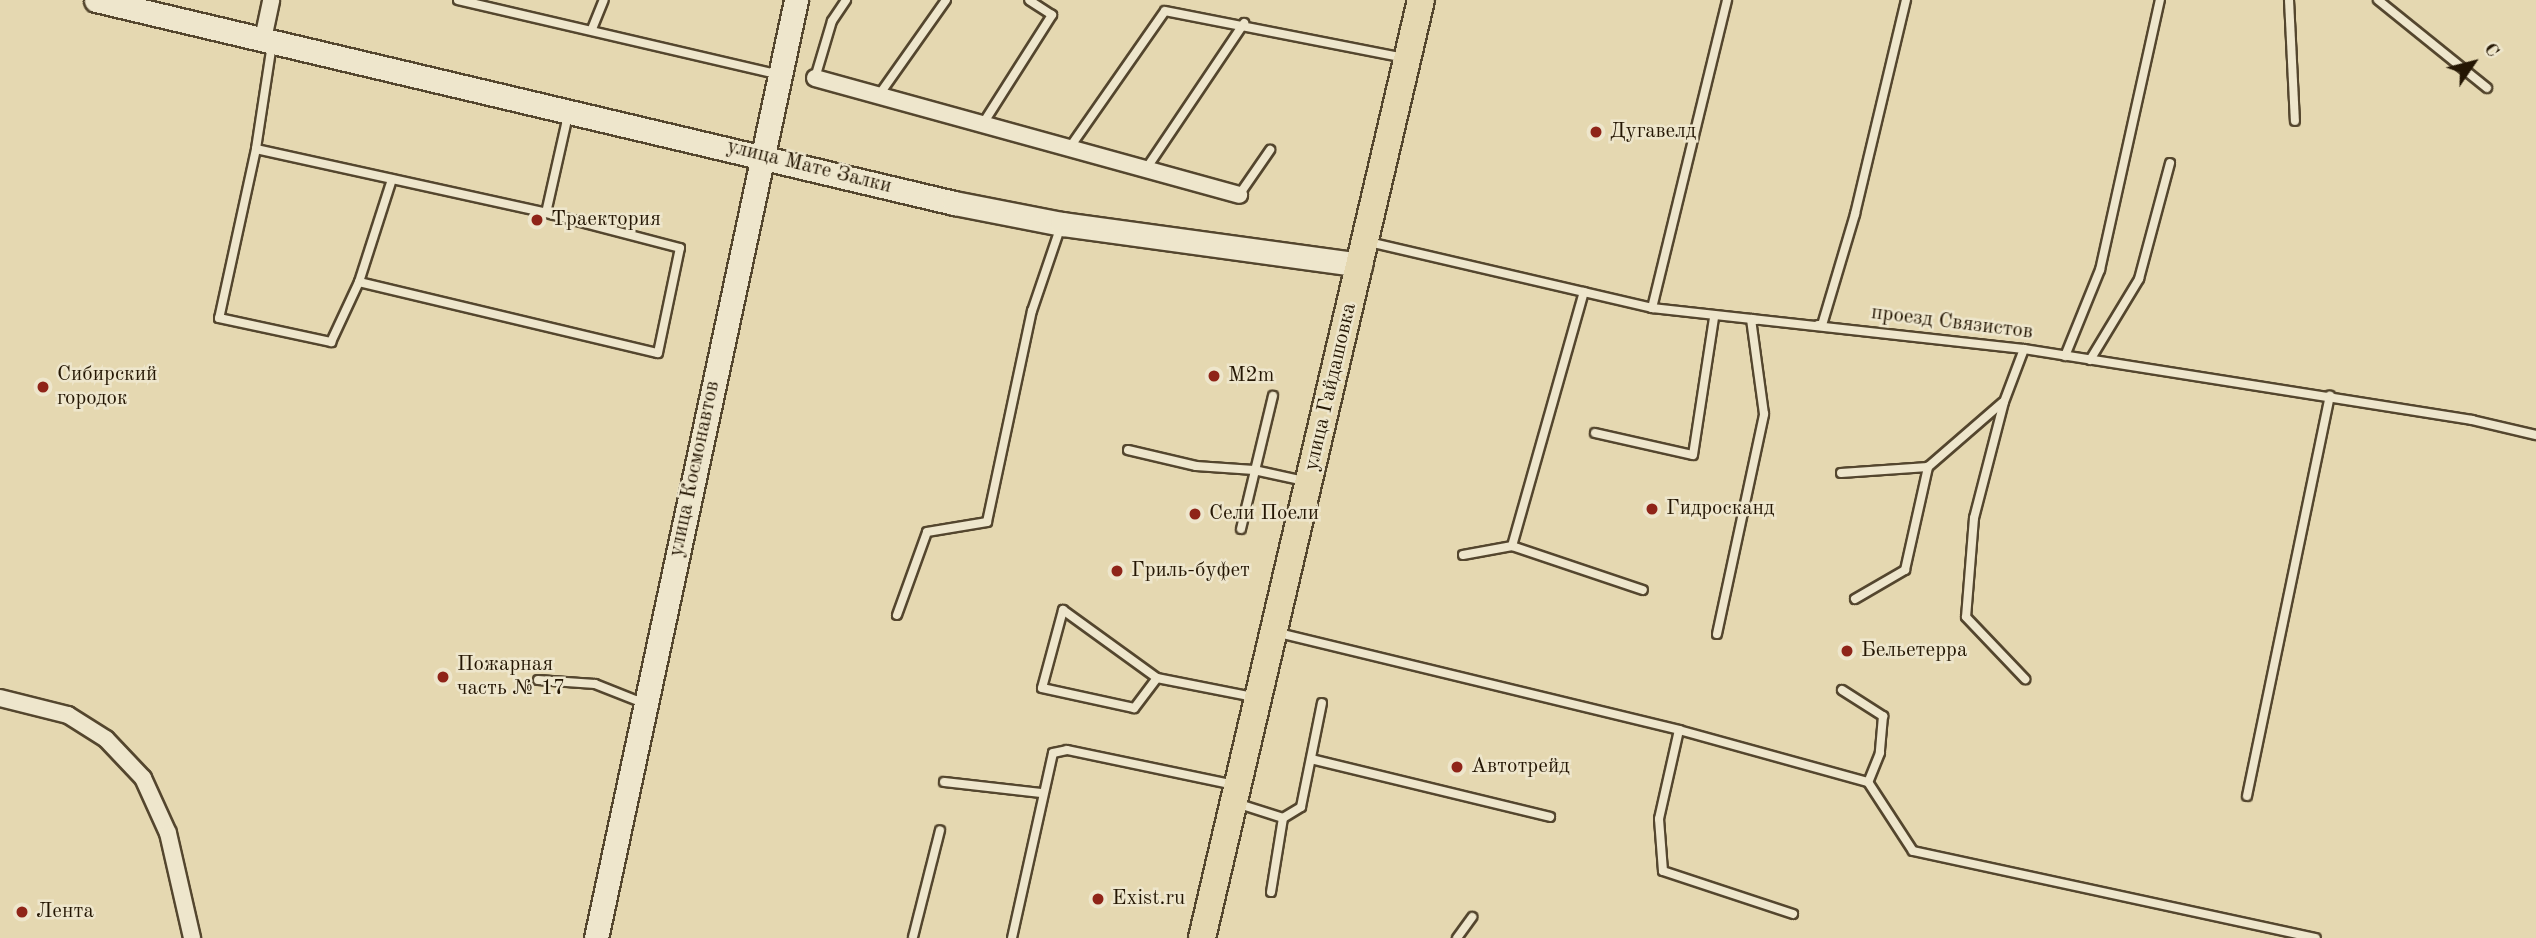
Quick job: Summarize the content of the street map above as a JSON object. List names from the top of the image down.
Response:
{
  "streets": {
    "main road": ["улица Гайдашовка"],
    "street": ["улица Мате Залки", "улица Космонавтов"],
    "lane": ["проезд Связистов"]
  },
  "crossings": [
    ["улица Мате Залки", "улица Гайдашовка"],
    ["улица Мате Залки", "улица Космонавтов"]
  ],
  "places": [
    "Дугавелд",
    "Траектория",
    "М2m",
    "Сибирский городок",
    "Гидросканд",
    "Сели Поели",
    "Гриль-буфет",
    "Бельетерра",
    "Пожарная часть № 17",
    "Автотрейд",
    "Exist.ru",
    "Лента"
  ],
  "north": "top right"
}
